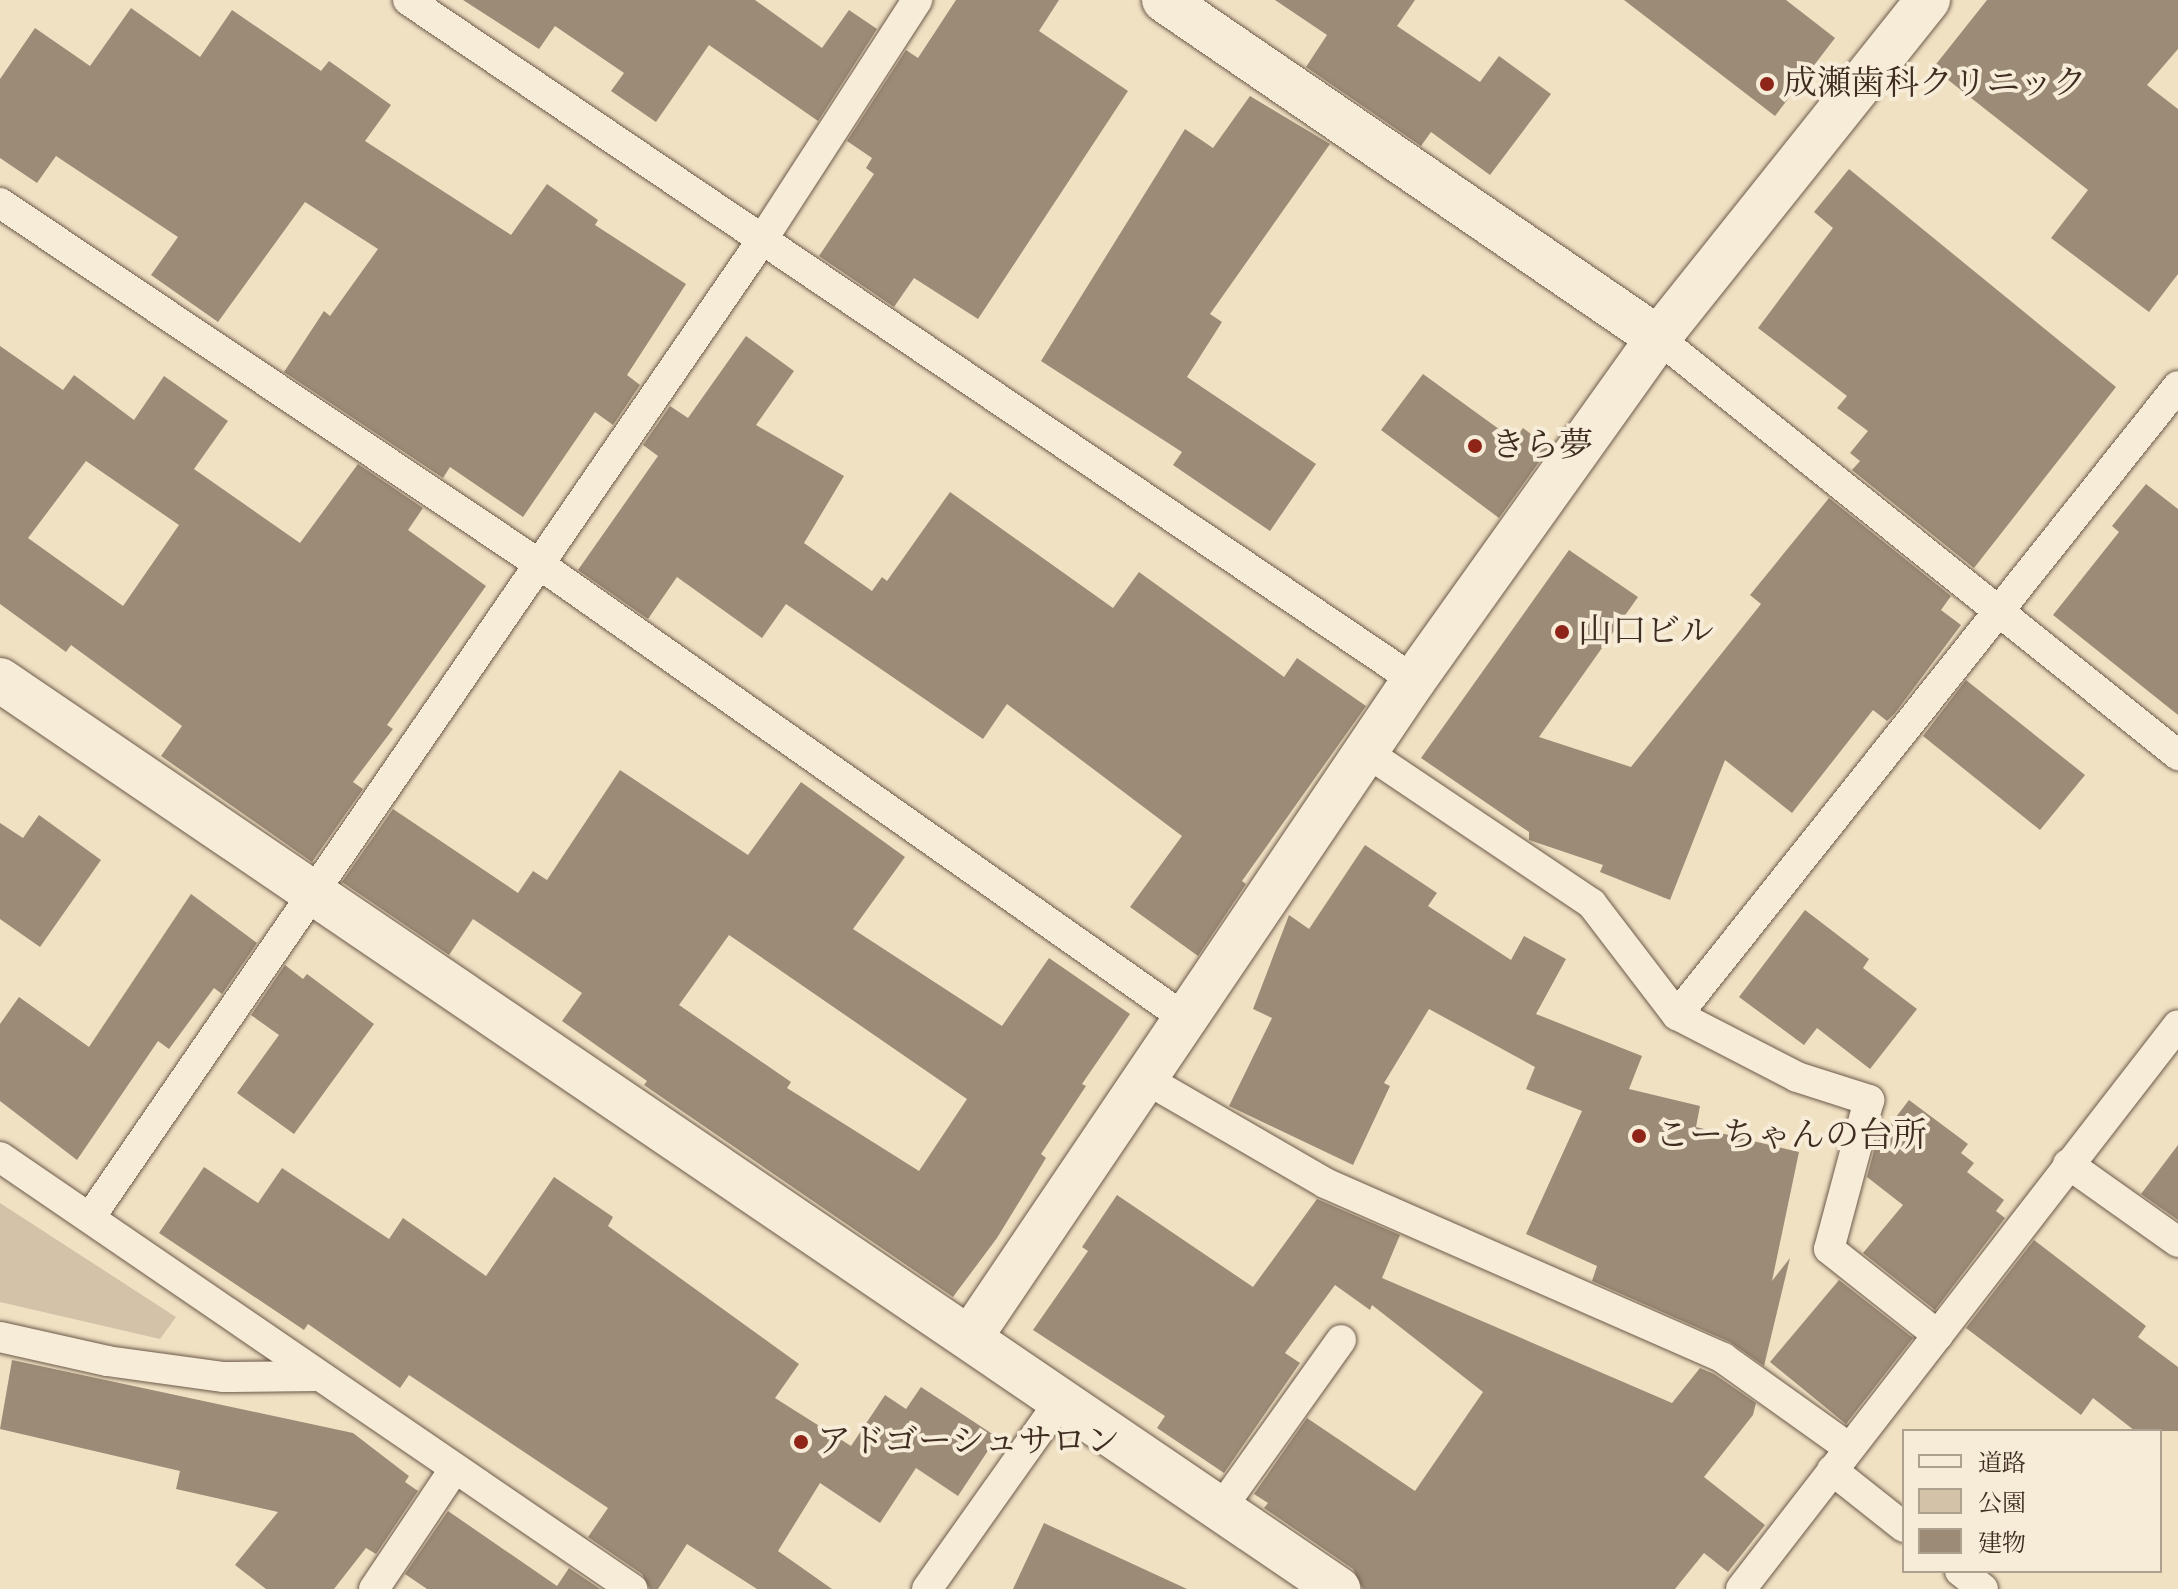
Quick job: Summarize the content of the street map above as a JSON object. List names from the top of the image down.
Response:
{
  "places": [
    "成瀬歯科クリニック",
    "きら夢",
    "山口ビル",
    "こーちゃんの台所",
    "アドゴーシュサロン"
  ],
  "legend": ["道路", "公園", "建物"]
}
